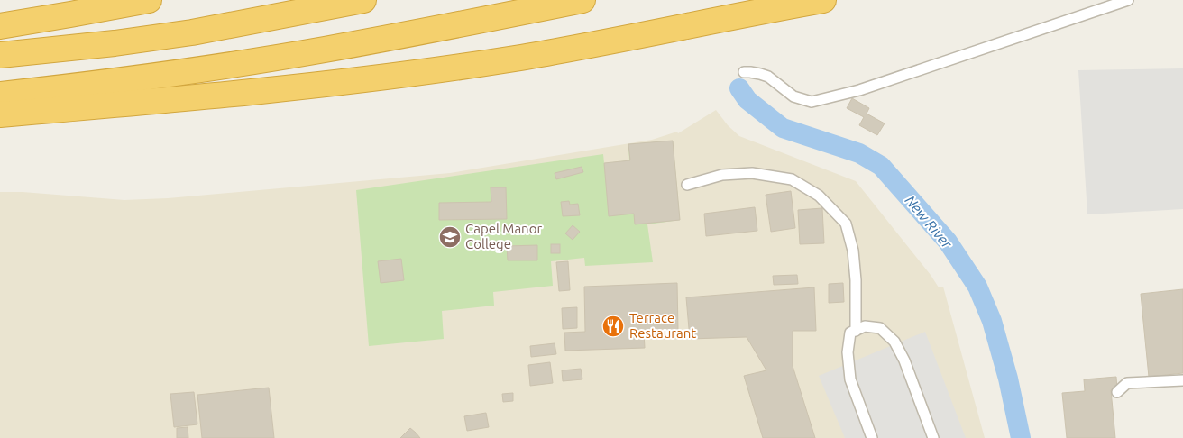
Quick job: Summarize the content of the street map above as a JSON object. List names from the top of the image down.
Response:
{
  "water": ["New River"],
  "places": {
    "school or university": ["Capel Manor College"],
    "restaurant": ["Terrace Restaurant"]
  }
}
